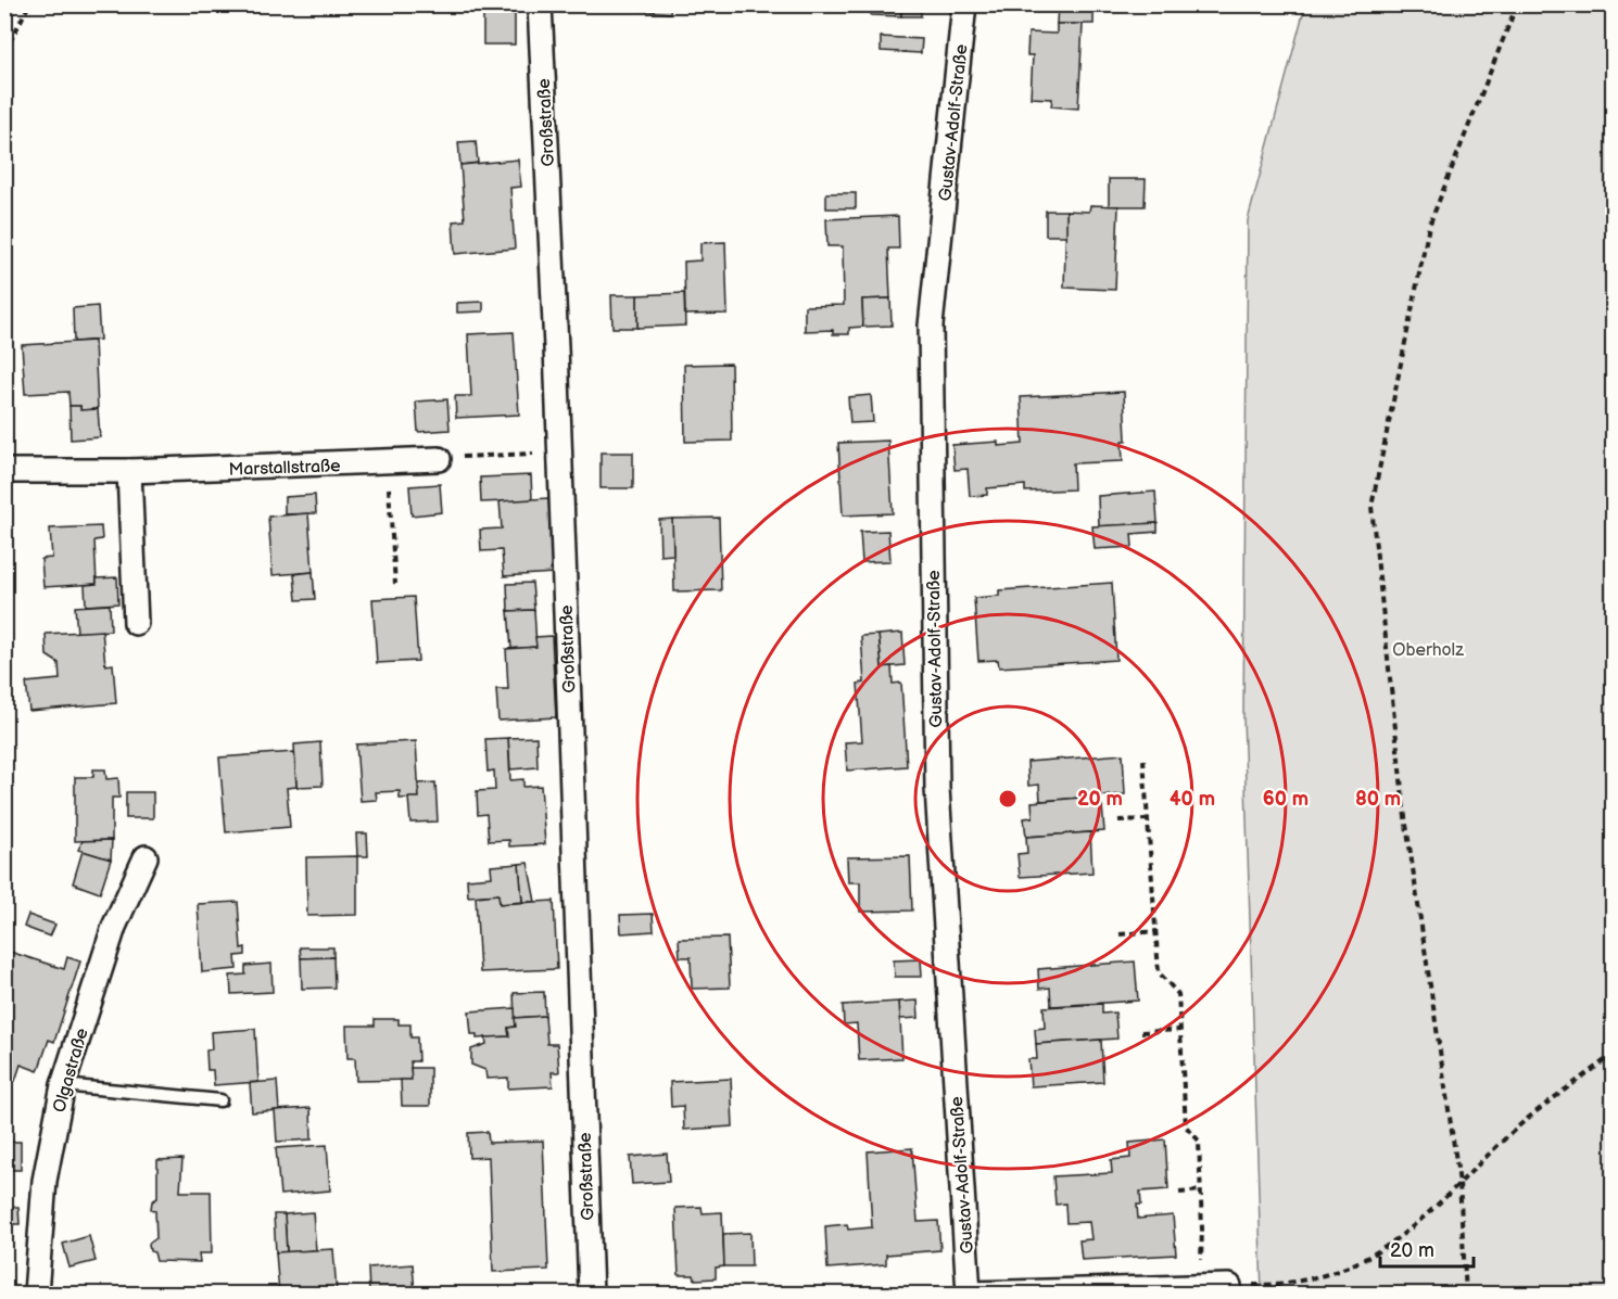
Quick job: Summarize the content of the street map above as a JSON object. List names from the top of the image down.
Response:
{
  "streets": {
    "street": [
      "Großstraße",
      "Gustav-Adolf-Straße",
      "Marstallstraße",
      "Olgastraße"
    ]
  },
  "parks": ["Oberholz"],
  "scale_bar": "20 m",
  "rings": [
    "20 m",
    "40 m",
    "60 m",
    "80 m"
  ]
}
